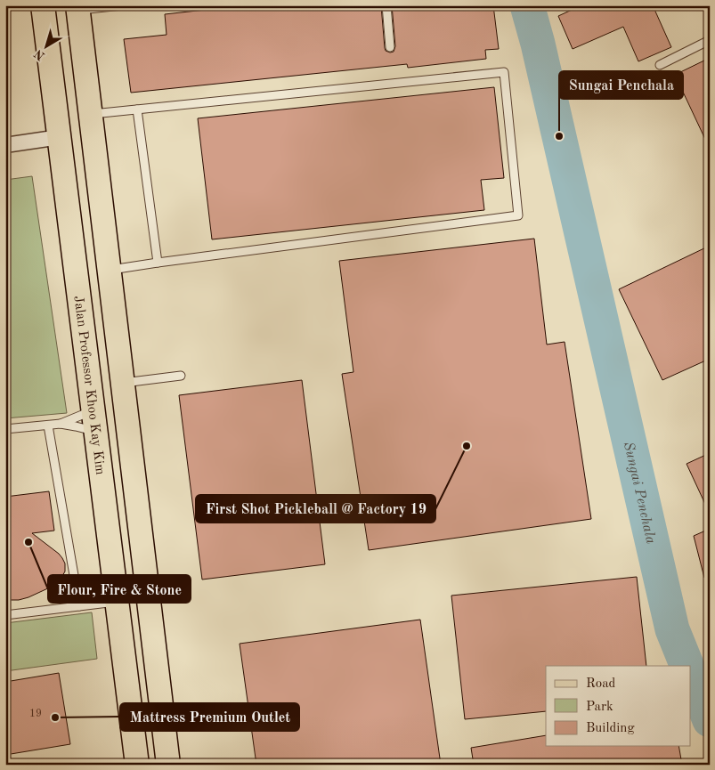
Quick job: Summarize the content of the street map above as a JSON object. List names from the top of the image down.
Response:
{
  "streets": {
    "main road": ["Jalan Professor Khoo Kay Kim"]
  },
  "water": ["Sungai Penchala"],
  "places": [
    "Sungai Penchala",
    "First Shot Pickleball @ Factory 19",
    "Flour, Fire & Stone",
    "Mattress Premium Outlet"
  ],
  "house_numbers": ["19"],
  "legend": ["Road", "Park", "Building"],
  "north": "bottom left"
}
